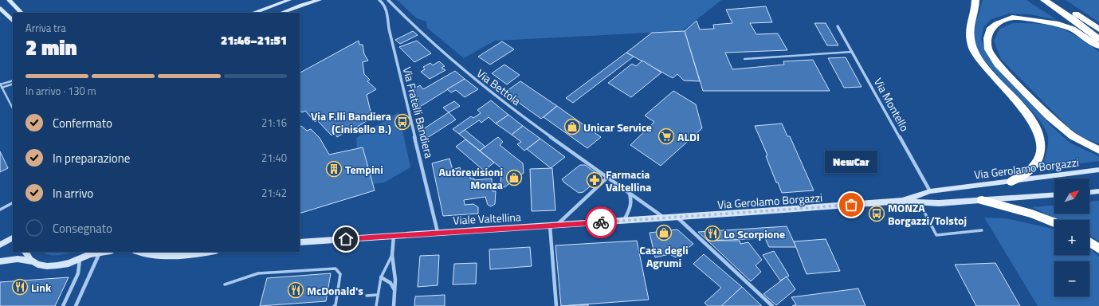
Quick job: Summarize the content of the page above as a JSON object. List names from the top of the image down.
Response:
{
  "streets": {
    "main road": ["Via Gerolamo Borgazzi", "Viale Valtellina"],
    "street": ["Via Bettola", "Via Montello", "Via Fratelli Bandiera"]
  },
  "crossings": [
    ["Via Bettola", "Viale Valtellina"],
    ["Via Montello", "Via Gerolamo Borgazzi"],
    ["Via Fratelli Bandiera", "Viale Valtellina"],
    ["Via Gerolamo Borgazzi", "Viale Valtellina"]
  ],
  "places": {
    "bus stop": ["Via F.lli Bandiera (Cinisello B.)", "MONZA Borgazzi/Tolstoj"],
    "shop": ["Unicar Service", "Autorevisioni Monza", "Casa degli Agrumi"],
    "supermarket": ["ALDI"],
    "building": ["Tempini"],
    "pharmacy": ["Farmacia Valtellina"],
    "other": ["NewCar"],
    "restaurant": ["Lo Scorpione", "Link", "McDonald's"]
  },
  "north": "top right",
  "page": {
    "heading": ["2 min", "Arriva tra", "21:46–21:51"],
    "bar": "In arrivo · 130 m",
    "list": [
      ["Confermato", "21:16"],
      ["In preparazione", "21:40"],
      ["In arrivo", "21:42"],
      "Consegnato"
    ],
    "bubble": "NewCar",
    "map_buttons": ["+", "−"]
  }
}
